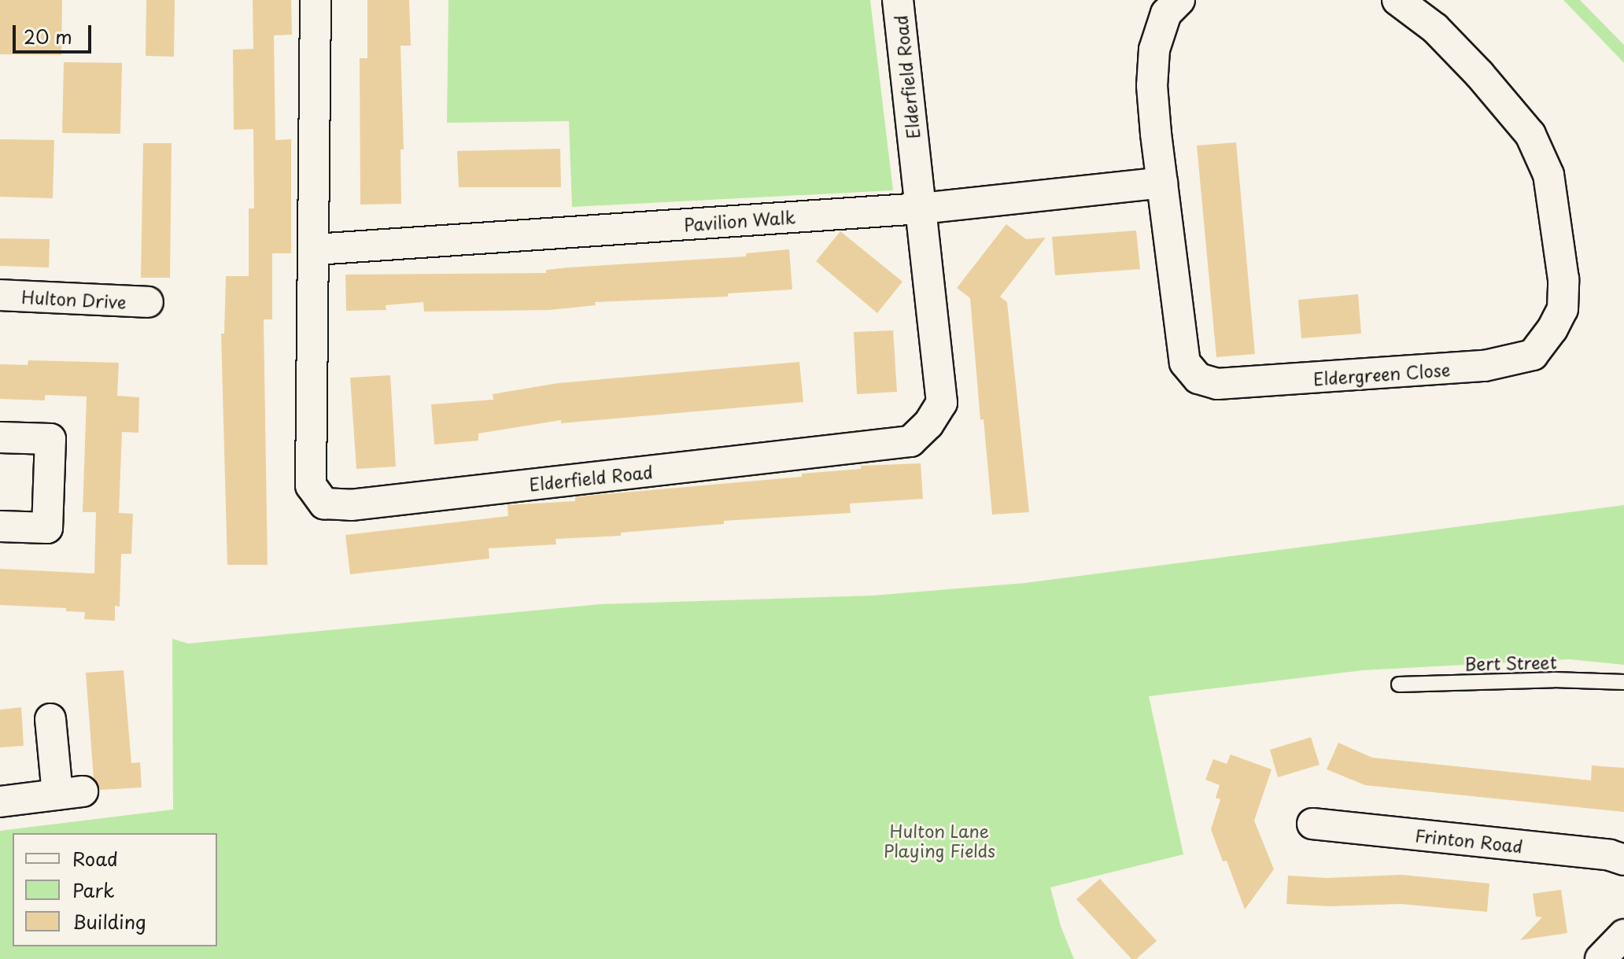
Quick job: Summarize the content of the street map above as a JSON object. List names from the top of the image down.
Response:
{
  "streets": {
    "street": [
      "Elderfield Road",
      "Pavilion Walk",
      "Hulton Drive",
      "Eldergreen Close",
      "Frinton Road"
    ],
    "lane": ["Bert Street"]
  },
  "crossings": [
    ["Elderfield Road", "Pavilion Walk"],
    ["Pavilion Walk", "Eldergreen Close"]
  ],
  "parks": ["Hulton Lane Playing Fields"],
  "legend": ["Road", "Park", "Building"],
  "scale_bar": "20 m"
}
